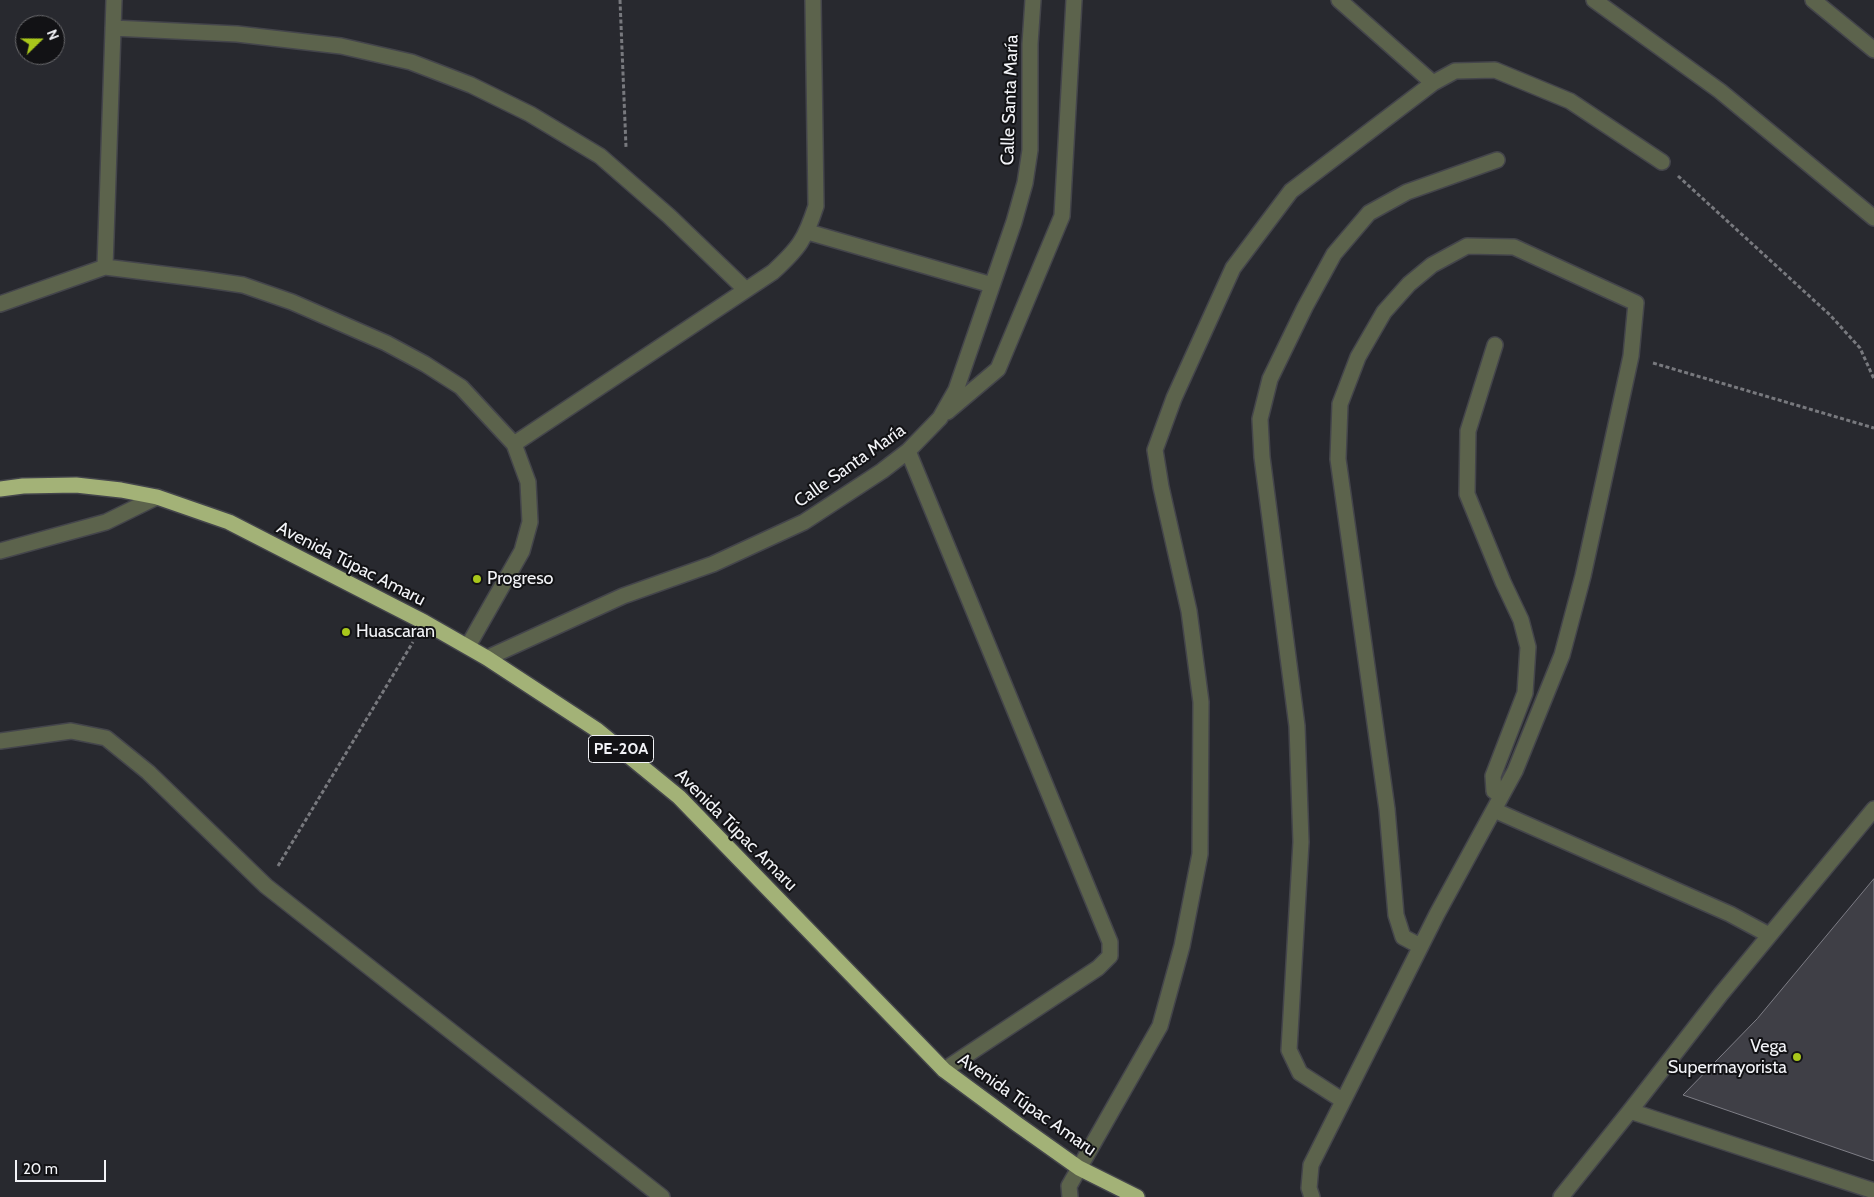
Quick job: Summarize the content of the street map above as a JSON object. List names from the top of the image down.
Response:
{
  "streets": {
    "highway": ["Avenida Túpac Amaru", "PE-20A"],
    "street": ["Calle Santa María"]
  },
  "crossings": [
    ["Calle Santa María", "Avenida Túpac Amaru"]
  ],
  "places": ["Progreso", "Huascaran", "Vega Supermayorista"],
  "scale_bar": "20 m",
  "north": "right"
}
